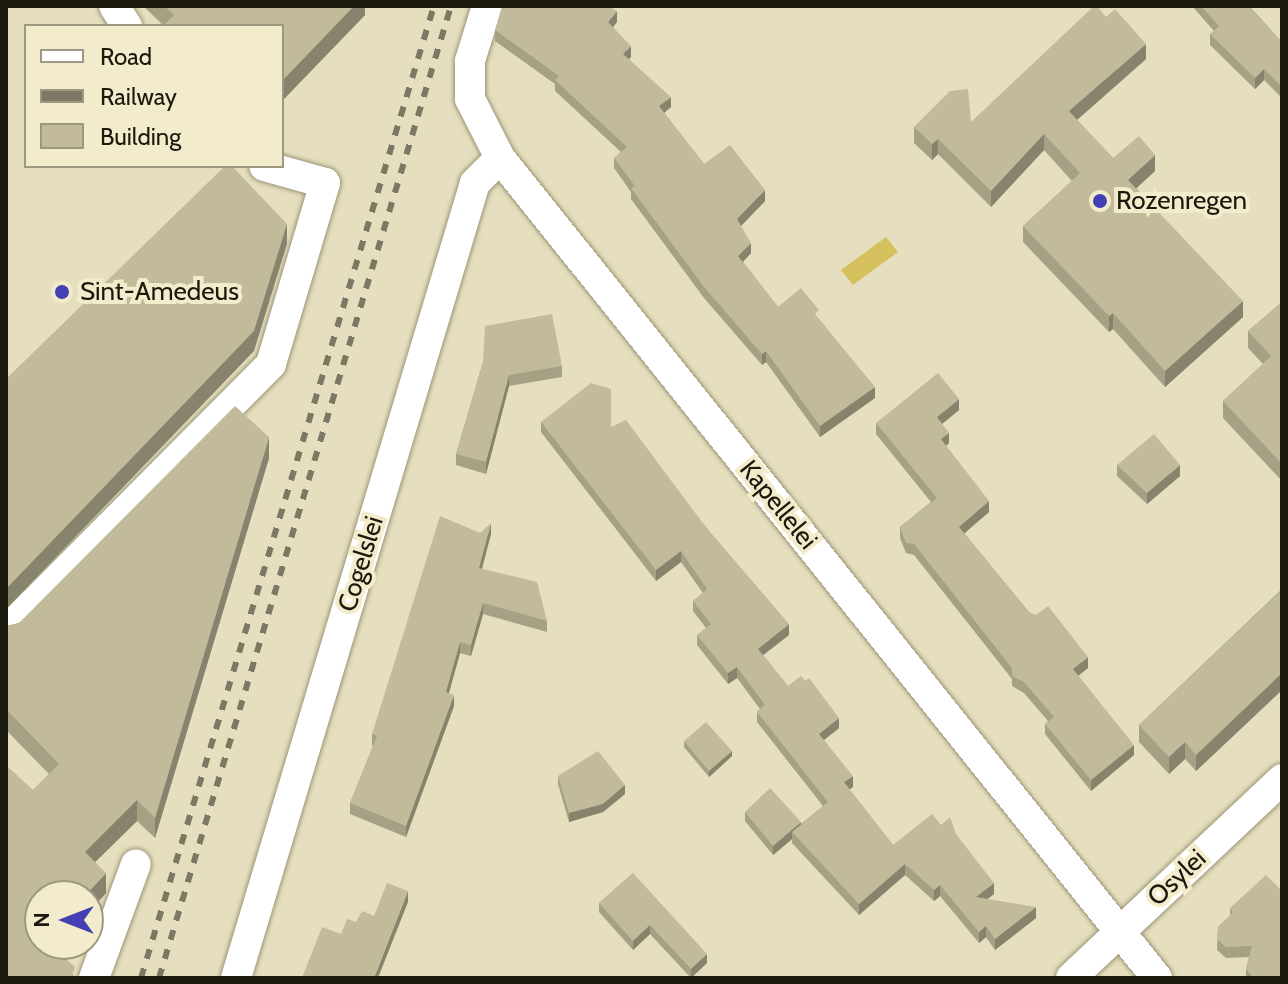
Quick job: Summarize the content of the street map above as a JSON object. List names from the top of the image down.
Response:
{
  "streets": {
    "street": ["Kapellelei", "Cogelslei", "Osylei"]
  },
  "crossings": [
    ["Kapellelei", "Cogelslei"],
    ["Kapellelei", "Osylei"]
  ],
  "places": ["Rozenregen", "Sint-Amedeus"],
  "legend": ["Road", "Railway", "Building"],
  "north": "left"
}
